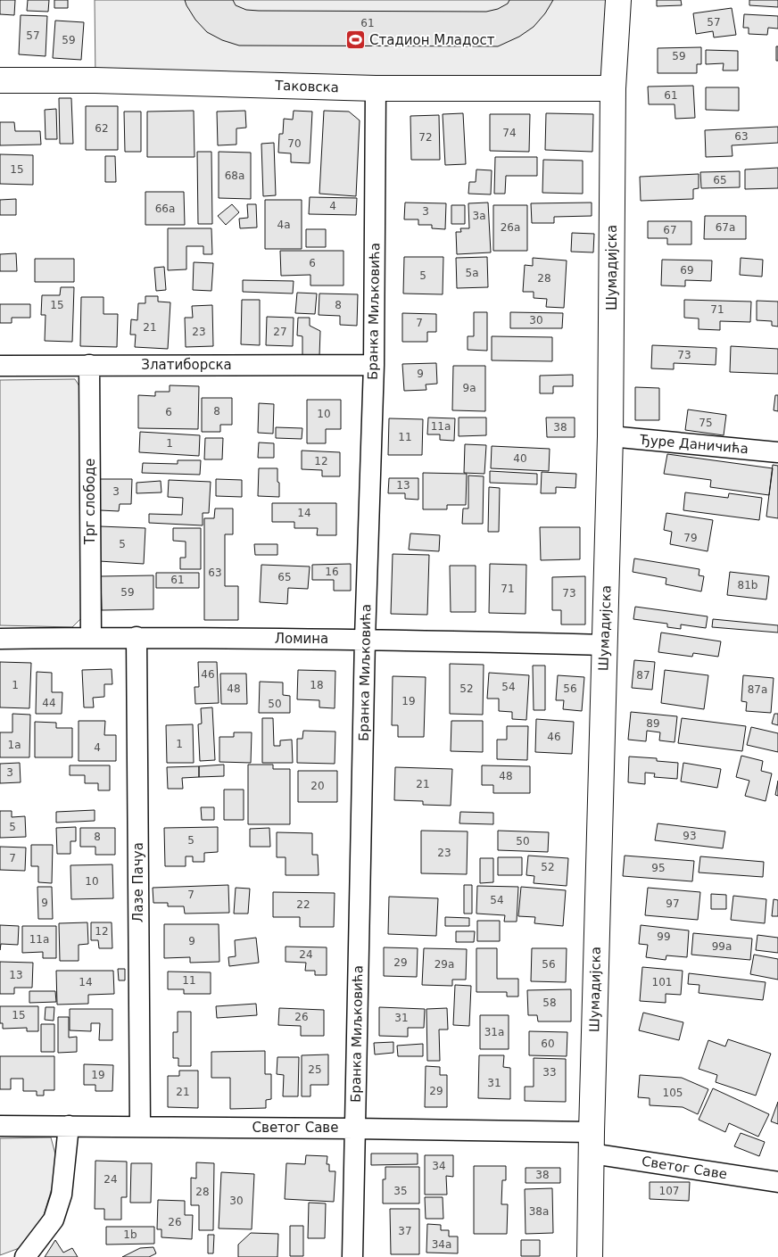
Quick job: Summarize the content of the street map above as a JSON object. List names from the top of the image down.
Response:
{
  "streets": {
    "street": [
      "Таковска",
      "Шумадијска",
      "Бранка Миљковића",
      "Златиборска",
      "Ђуре Даничића",
      "Трг слободе",
      "Ломина",
      "Лазе Пачуа",
      "Светог Саве"
    ]
  },
  "crossings": [
    ["Таковска", "Шумадијска"],
    ["Таковска", "Бранка Миљковића"],
    ["Шумадијска", "Ђуре Даничића"],
    ["Шумадијска", "Ломина"],
    ["Шумадијска", "Светог Саве"],
    ["Бранка Миљковића", "Златиборска"],
    ["Бранка Миљковића", "Ломина"],
    ["Бранка Миљковића", "Светог Саве"],
    ["Златиборска", "Трг слободе"],
    ["Трг слободе", "Ломина"],
    ["Ломина", "Лазе Пачуа"],
    ["Лазе Пачуа", "Светог Саве"]
  ],
  "places": {
    "sports": ["Стадион Младост"]
  },
  "house_numbers": [
    "57",
    "61",
    "57",
    "59",
    "59",
    "61",
    "62",
    "74",
    "63",
    "72",
    "70",
    "15",
    "68a",
    "65",
    "4",
    "66a",
    "3",
    "3a",
    "4a",
    "26a",
    "67a",
    "67",
    "6",
    "69",
    "5a",
    "5",
    "28",
    "15",
    "8",
    "71",
    "30",
    "7",
    "21",
    "23",
    "27",
    "73",
    "9",
    "9a",
    "8",
    "6",
    "10",
    "75",
    "11a",
    "38",
    "11",
    "1",
    "40",
    "12",
    "13",
    "3",
    "14",
    "79",
    "5",
    "16",
    "63",
    "65",
    "61",
    "81b",
    "71",
    "59",
    "73",
    "46",
    "87",
    "1",
    "18",
    "54",
    "48",
    "52",
    "56",
    "87a",
    "19",
    "44",
    "50",
    "89",
    "46",
    "1",
    "1a",
    "4",
    "3",
    "48",
    "21",
    "20",
    "5",
    "93",
    "8",
    "5",
    "50",
    "23",
    "7",
    "52",
    "95",
    "10",
    "7",
    "54",
    "9",
    "97",
    "22",
    "12",
    "99",
    "11a",
    "9",
    "99a",
    "24",
    "29",
    "29a",
    "56",
    "13",
    "11",
    "14",
    "101",
    "58",
    "15",
    "26",
    "31",
    "31a",
    "60",
    "25",
    "33",
    "19",
    "31",
    "29",
    "21",
    "105",
    "34",
    "38",
    "24",
    "35",
    "107",
    "28",
    "30",
    "38a",
    "26",
    "37",
    "1b",
    "34a"
  ]
}
